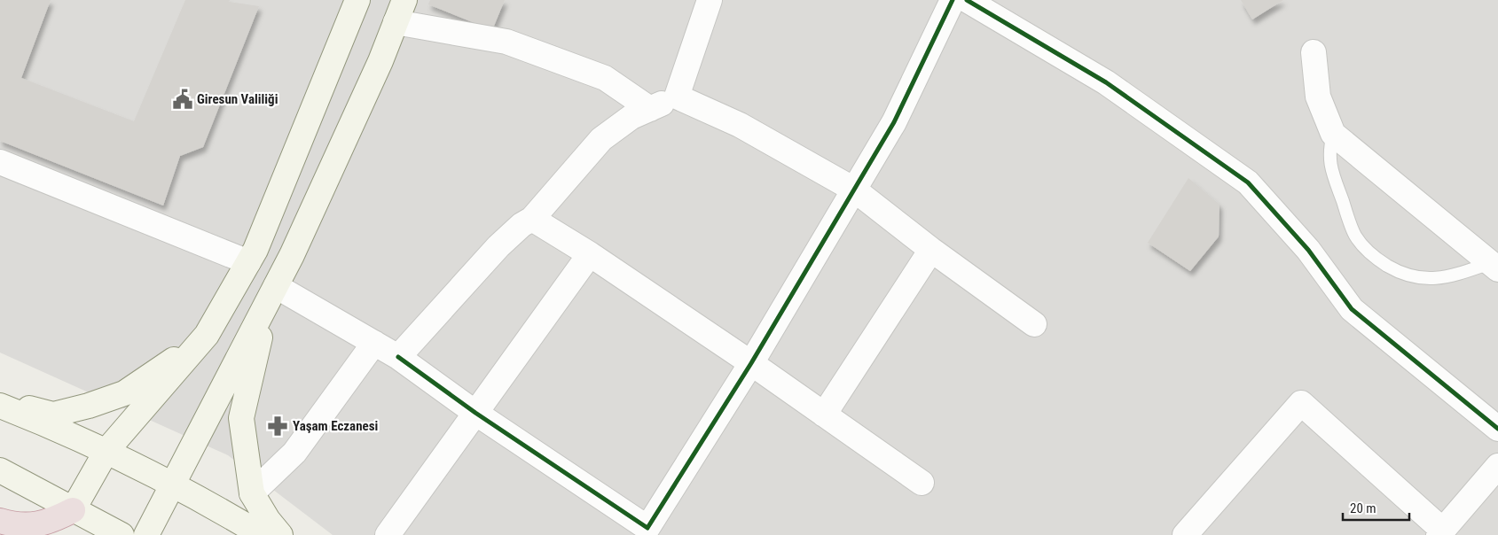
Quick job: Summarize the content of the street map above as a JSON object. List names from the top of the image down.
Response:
{
  "places": {
    "public building": ["Giresun Valiliği"],
    "pharmacy": ["Yaşam Eczanesi"]
  },
  "scale_bar": "20 m"
}
